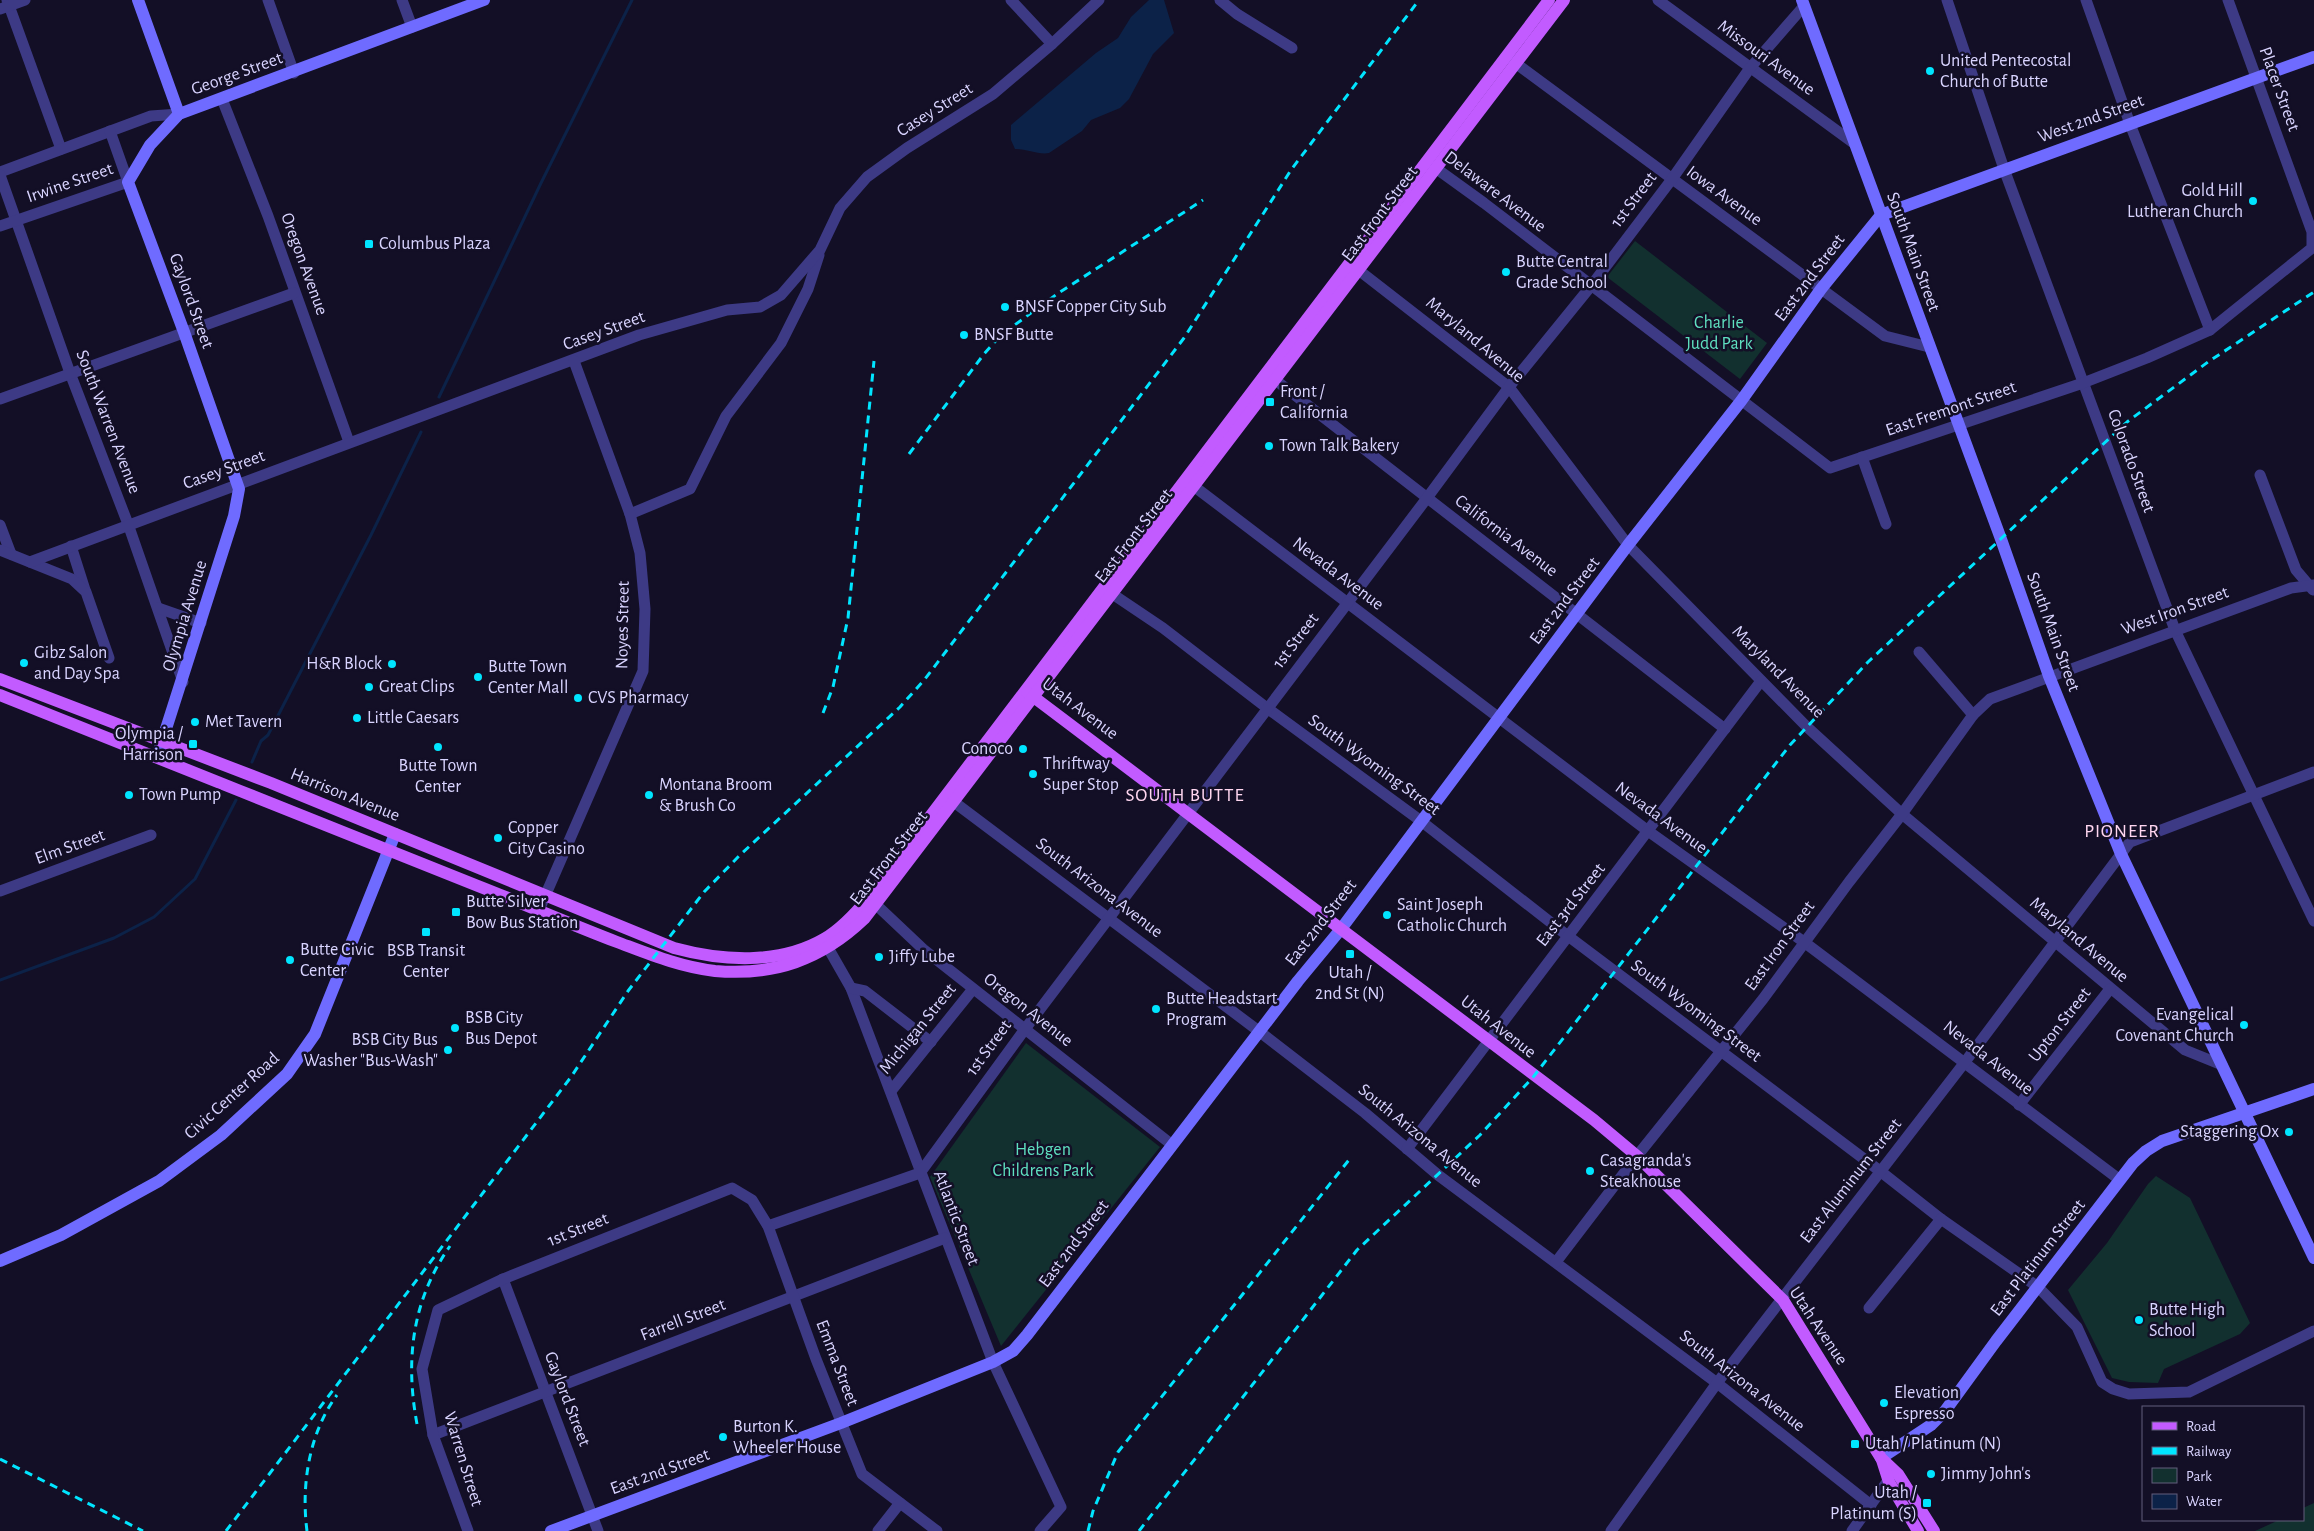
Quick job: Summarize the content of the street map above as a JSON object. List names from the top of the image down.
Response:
{
  "streets": {
    "main road": ["East Front Street", "Utah Avenue", "Harrison Avenue"],
    "street": [
      "Missouri Avenue",
      "George Street",
      "Placer Street",
      "Casey Street",
      "West 2nd Street",
      "Irwine Street",
      "Delaware Avenue",
      "Iowa Avenue",
      "1st Street",
      "South Main Street",
      "Oregon Avenue",
      "East 2nd Street",
      "Gaylord Street",
      "Maryland Avenue",
      "East Fremont Street",
      "South Warren Avenue",
      "Colorado Street",
      "California Avenue",
      "Nevada Avenue",
      "West Iron Street",
      "Olympia Avenue",
      "Noyes Street",
      "South Wyoming Street",
      "Elm Street",
      "South Arizona Avenue",
      "East 3rd Street",
      "East Iron Street",
      "Upton Street",
      "Michigan Street",
      "Civic Center Road",
      "East Aluminum Street",
      "Atlantic Street",
      "East Platinum Street",
      "Farrell Street",
      "Emma Street",
      "Warren Street"
    ]
  },
  "crossings": [
    ["Missouri Avenue", "1st Street"],
    ["Missouri Avenue", "South Main Street"],
    ["George Street", "Irwine Street"],
    ["George Street", "Oregon Avenue"],
    ["George Street", "Gaylord Street"],
    ["George Street", "South Warren Avenue"],
    ["Placer Street", "West 2nd Street"],
    ["Placer Street", "East Fremont Street"],
    ["Casey Street", "Oregon Avenue"],
    ["Casey Street", "Gaylord Street"],
    ["Casey Street", "South Warren Avenue"],
    ["Casey Street", "Olympia Avenue"],
    ["Casey Street", "Noyes Street"],
    ["West 2nd Street", "South Main Street"],
    ["West 2nd Street", "East 2nd Street"],
    ["West 2nd Street", "Colorado Street"],
    ["Irwine Street", "Gaylord Street"],
    ["Irwine Street", "South Warren Avenue"],
    ["Delaware Avenue", "1st Street"],
    ["Delaware Avenue", "East Front Street"],
    ["Delaware Avenue", "East 2nd Street"],
    ["Delaware Avenue", "East Fremont Street"],
    ["Iowa Avenue", "1st Street"],
    ["Iowa Avenue", "East Front Street"],
    ["Iowa Avenue", "South Main Street"],
    ["Iowa Avenue", "East 2nd Street"],
    ["1st Street", "South Main Street"],
    ["1st Street", "Oregon Avenue"],
    ["1st Street", "Gaylord Street"],
    ["1st Street", "Maryland Avenue"],
    ["1st Street", "California Avenue"],
    ["1st Street", "Nevada Avenue"],
    ["1st Street", "Utah Avenue"],
    ["1st Street", "South Wyoming Street"],
    ["1st Street", "South Arizona Avenue"],
    ["1st Street", "Atlantic Street"],
    ["1st Street", "Emma Street"],
    ["1st Street", "Warren Street"],
    ["East Front Street", "Oregon Avenue"],
    ["East Front Street", "Maryland Avenue"],
    ["East Front Street", "California Avenue"],
    ["East Front Street", "Nevada Avenue"],
    ["East Front Street", "Utah Avenue"],
    ["East Front Street", "South Wyoming Street"],
    ["East Front Street", "Harrison Avenue"],
    ["East Front Street", "South Arizona Avenue"],
    ["East Front Street", "Atlantic Street"],
    ["South Main Street", "East 2nd Street"],
    ["South Main Street", "Maryland Avenue"],
    ["South Main Street", "East Fremont Street"],
    ["South Main Street", "West Iron Street"],
    ["South Main Street", "East Iron Street"],
    ["South Main Street", "East Aluminum Street"],
    ["South Main Street", "East Platinum Street"],
    ["Oregon Avenue", "East 2nd Street"],
    ["Oregon Avenue", "Michigan Street"],
    ["East 2nd Street", "Gaylord Street"],
    ["East 2nd Street", "Maryland Avenue"],
    ["East 2nd Street", "California Avenue"],
    ["East 2nd Street", "Nevada Avenue"],
    ["East 2nd Street", "Utah Avenue"],
    ["East 2nd Street", "South Wyoming Street"],
    ["East 2nd Street", "South Arizona Avenue"],
    ["East 2nd Street", "Atlantic Street"],
    ["East 2nd Street", "Emma Street"],
    ["Gaylord Street", "Olympia Avenue"],
    ["Gaylord Street", "Farrell Street"],
    ["Maryland Avenue", "East 3rd Street"],
    ["Maryland Avenue", "East Iron Street"],
    ["Maryland Avenue", "Upton Street"],
    ["Maryland Avenue", "East Aluminum Street"],
    ["East Fremont Street", "Colorado Street"],
    ["South Warren Avenue", "Olympia Avenue"],
    ["Colorado Street", "West Iron Street"],
    ["Colorado Street", "East Aluminum Street"],
    ["California Avenue", "East 3rd Street"],
    ["Nevada Avenue", "East 3rd Street"],
    ["Nevada Avenue", "East Iron Street"],
    ["Nevada Avenue", "Upton Street"],
    ["Nevada Avenue", "East Aluminum Street"],
    ["Nevada Avenue", "East Platinum Street"],
    ["West Iron Street", "East Iron Street"],
    ["Olympia Avenue", "Harrison Avenue"],
    ["Noyes Street", "Harrison Avenue"],
    ["Utah Avenue", "East 3rd Street"],
    ["Utah Avenue", "East Iron Street"],
    ["Utah Avenue", "East Aluminum Street"],
    ["Utah Avenue", "East Platinum Street"],
    ["South Wyoming Street", "East 3rd Street"],
    ["South Wyoming Street", "East Iron Street"],
    ["South Wyoming Street", "East Aluminum Street"],
    ["South Wyoming Street", "East Platinum Street"],
    ["Harrison Avenue", "Civic Center Road"],
    ["South Arizona Avenue", "East 3rd Street"],
    ["South Arizona Avenue", "East Iron Street"],
    ["South Arizona Avenue", "East Aluminum Street"],
    ["Michigan Street", "Atlantic Street"],
    ["Atlantic Street", "Farrell Street"],
    ["Farrell Street", "Emma Street"],
    ["Farrell Street", "Warren Street"]
  ],
  "districts": ["SOUTH BUTTE", "PIONEER"],
  "parks": ["Charlie Judd Park", "Hebgen Childrens Park"],
  "places": {
    "other": [
      "United Pentecostal Church of Butte",
      "Gold Hill Lutheran Church",
      "Butte Central Grade School",
      "BNSF Copper City Sub",
      "BNSF Butte",
      "Town Talk Bakery",
      "Gibz Salon and Day Spa",
      "H&R Block",
      "Butte Town Center Mall",
      "Great Clips",
      "CVS Pharmacy",
      "Little Caesars",
      "Met Tavern",
      "Butte Town Center",
      "Conoco",
      "Thriftway Super Stop",
      "Town Pump",
      "Montana Broom & Brush Co",
      "Copper City Casino",
      "Saint Joseph Catholic Church",
      "Jiffy Lube",
      "Butte Civic Center",
      "Butte Headstart Program",
      "Evangelical Covenant Church",
      "BSB City Bus Depot",
      "BSB City Bus Washer \"Bus-Wash\"",
      "Staggering Ox",
      "Casagranda's Steakhouse",
      "Butte High School",
      "Elevation Espresso",
      "Burton K. Wheeler House",
      "Jimmy John's"
    ],
    "transit": [
      "Columbus Plaza",
      "Front / California",
      "Olympia / Harrison",
      "Butte Silver Bow Bus Station",
      "BSB Transit Center",
      "Utah / 2nd St (N)",
      "Utah / Platinum (N)",
      "Utah / Platinum (S)"
    ]
  },
  "legend": [
    "Road",
    "Railway",
    "Park",
    "Water"
  ]
}
